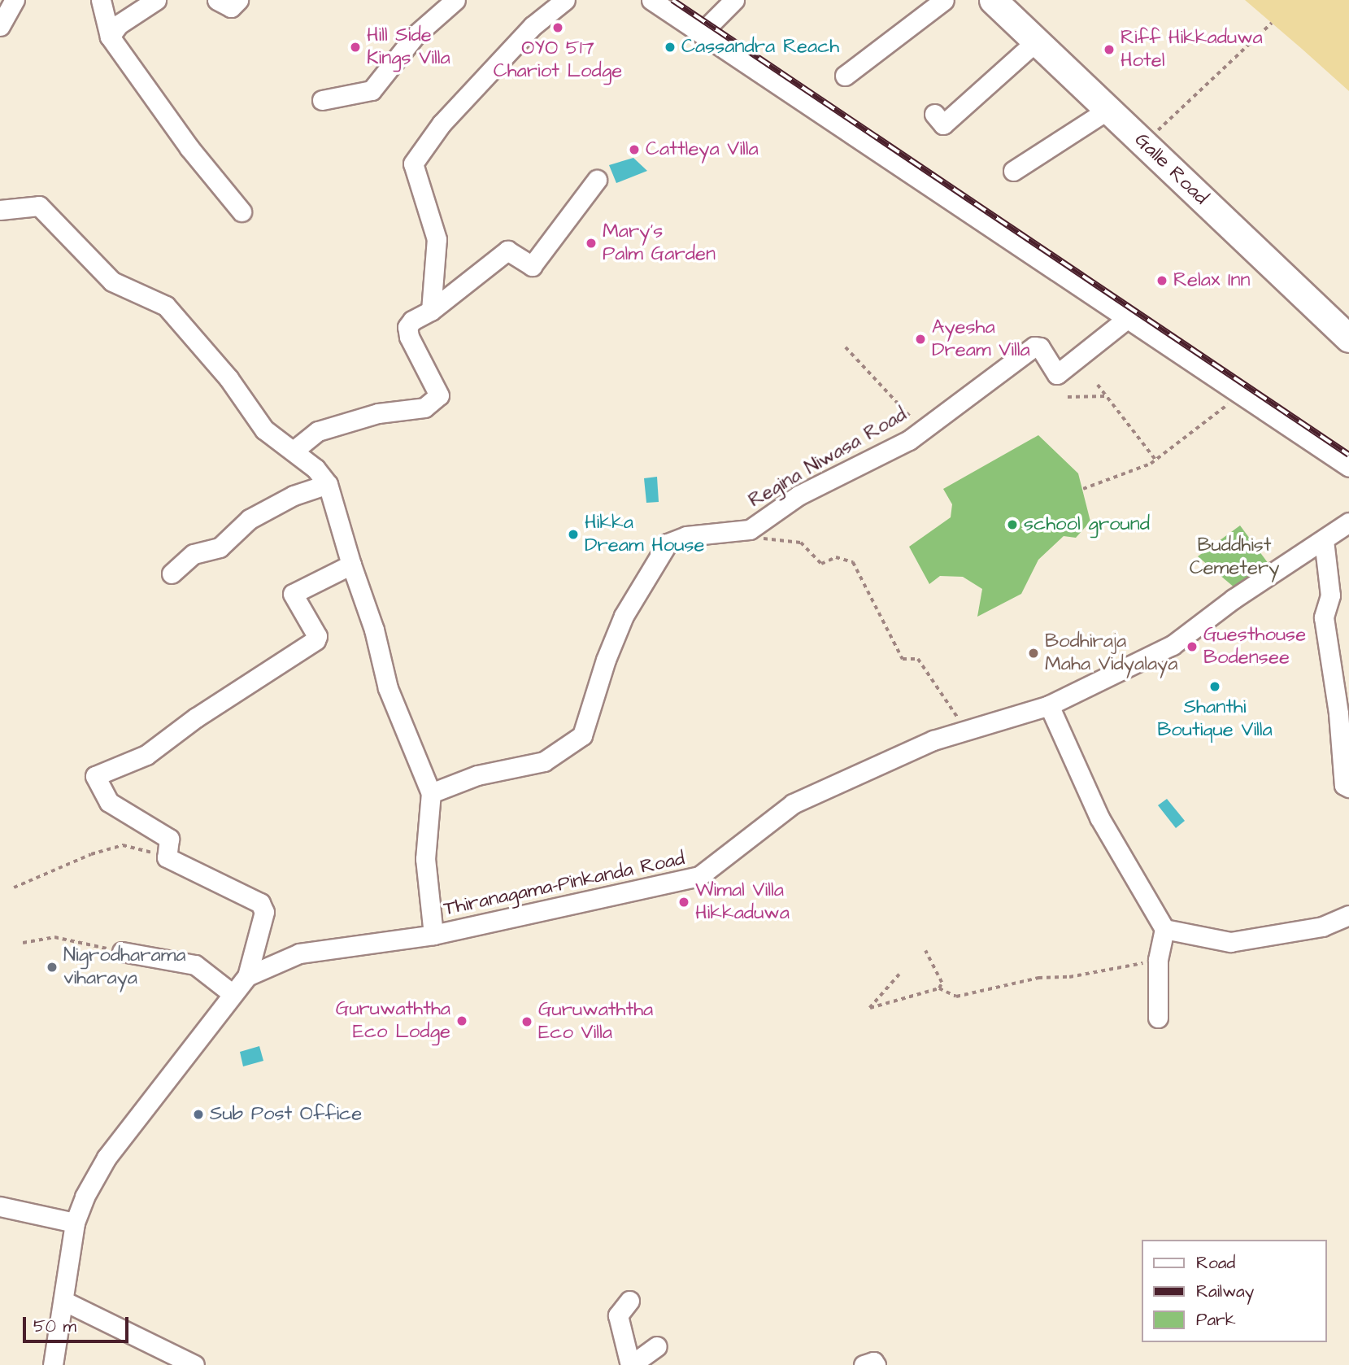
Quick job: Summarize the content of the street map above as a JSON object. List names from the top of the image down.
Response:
{
  "streets": {
    "highway": ["Galle Road"],
    "street": ["Regina Niwasa Road", "Thiranagama-Pinkanda Road"]
  },
  "parks": ["Buddhist Cemetery"],
  "places": [
    "OYO 517 Chariot Lodge",
    "Hill Side Kings Villa",
    "Cassandra Reach",
    "Riff Hikkaduwa Hotel",
    "Cattleya Villa",
    "Mary's Palm Garden",
    "Relax Inn",
    "Ayesha Dream Villa",
    "school ground",
    "Hikka Dream House",
    "Guesthouse Bodensee",
    "Bodhiraja Maha Vidyalaya",
    "Shanthi Boutique Villa",
    "Wimal Villa Hikkaduwa",
    "Nigrodharama viharaya",
    "Guruwaththa Eco Lodge",
    "Guruwaththa Eco Villa",
    "Sub Post Office"
  ],
  "legend": ["Road", "Railway", "Park"],
  "scale_bar": "50 m"
}
